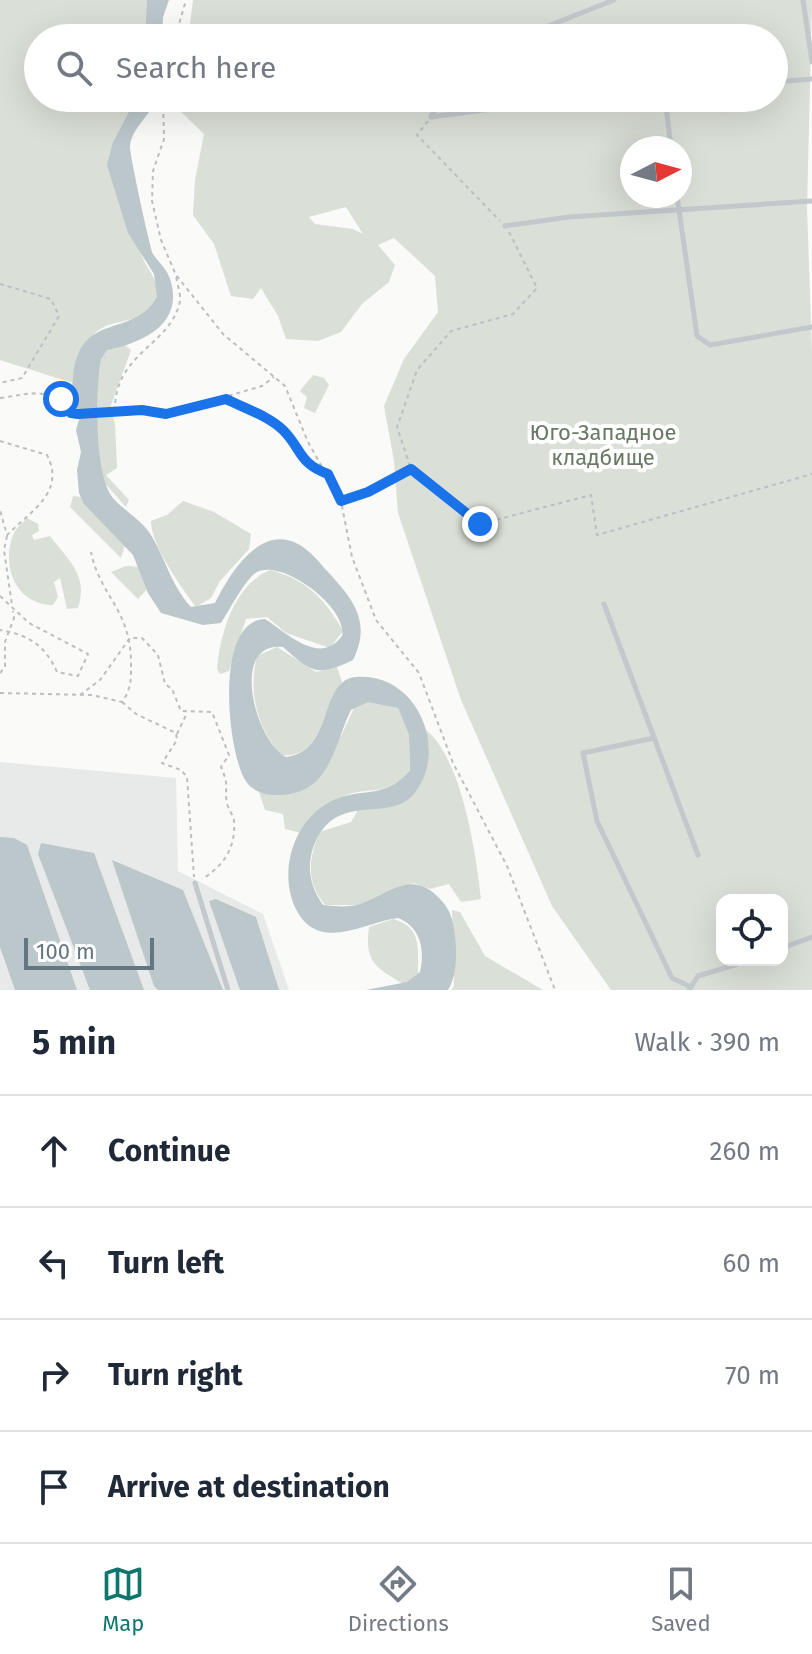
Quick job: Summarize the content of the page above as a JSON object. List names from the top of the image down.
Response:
{
  "parks": ["Юго-Западное кладбище"],
  "scale_bar": "100 m",
  "north": "right",
  "page": {
    "search": "Search here",
    "scale": "100 m",
    "heading": ["5 min", "Walk · 390 m"],
    "list": [
      ["Continue", "260 m"],
      ["Turn left", "60 m"],
      ["Turn right", "70 m"],
      "Arrive at destination"
    ],
    "nav": ["Map", "Directions", "Saved"]
  }
}
